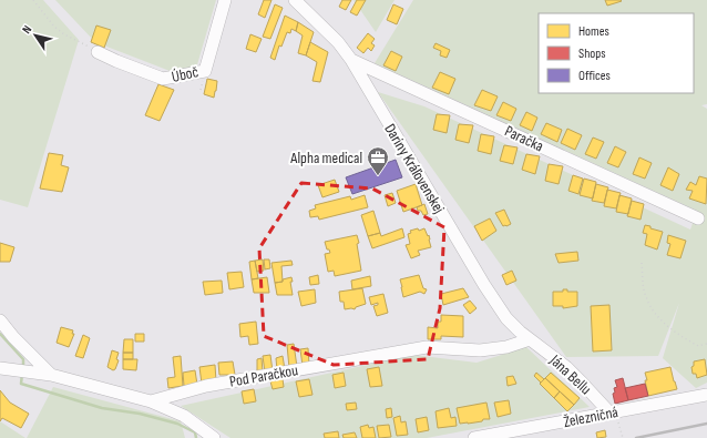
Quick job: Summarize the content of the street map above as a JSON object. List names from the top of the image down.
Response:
{
  "streets": {
    "street": [
      "Úboč",
      "Paračka",
      "Dariny Kráľovenskej",
      "Jána Bellu",
      "Pod Paračkou",
      "Železničná"
    ]
  },
  "crossings": [
    ["Paračka", "Dariny Kráľovenskej"],
    ["Dariny Kráľovenskej", "Jána Bellu"],
    ["Dariny Kráľovenskej", "Pod Paračkou"],
    ["Jána Bellu", "Pod Paračkou"],
    ["Jána Bellu", "Železničná"]
  ],
  "places": {
    "office": ["Alpha medical"]
  },
  "legend": ["Homes", "Shops", "Offices"],
  "north": "top left"
}
